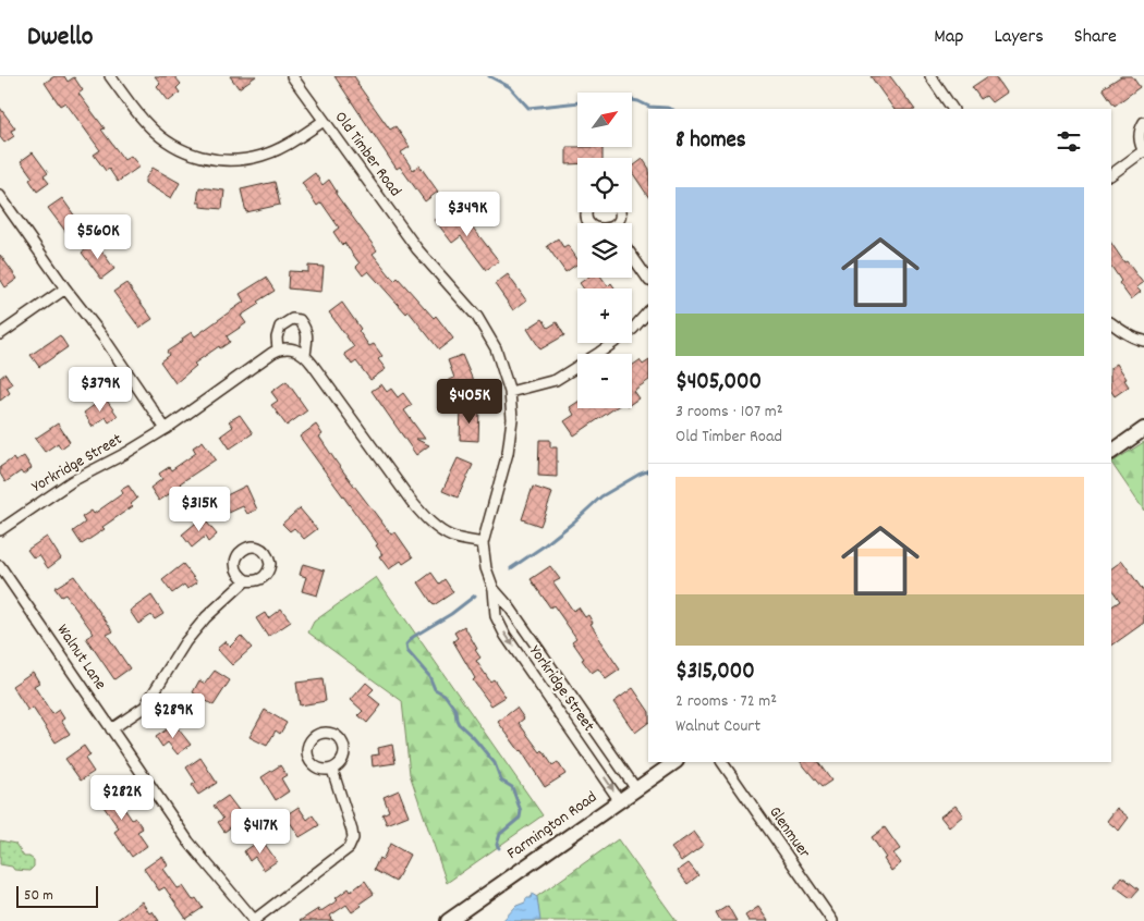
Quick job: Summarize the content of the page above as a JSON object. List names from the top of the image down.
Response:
{
  "streets": {
    "street": [
      "Old Timber Road",
      "Yorkridge Street",
      "Walnut Lane",
      "Farmington Road",
      "Glenmuer"
    ]
  },
  "crossings": [
    ["Old Timber Road", "Yorkridge Street"],
    ["Yorkridge Street", "Farmington Road"]
  ],
  "scale_bar": "50 m",
  "north": "top right",
  "page": {
    "header": "Dwello",
    "nav": ["Map", "Layers", "Share"],
    "map_buttons": ["+", "−"],
    "heading": "8 homes",
    "list": [
      {
        "name": "$405,000",
        "note": "3 rooms · 107 m² · Old Timber Road"
      },
      {
        "name": "$315,000",
        "note": "2 rooms · 72 m² · Walnut Court"
      }
    ],
    "price": [
      "$349K",
      "$560K",
      "$379K",
      "$405K",
      "$315K",
      "$289K",
      "$282K",
      "$417K"
    ],
    "scale": "50 m"
  }
}
